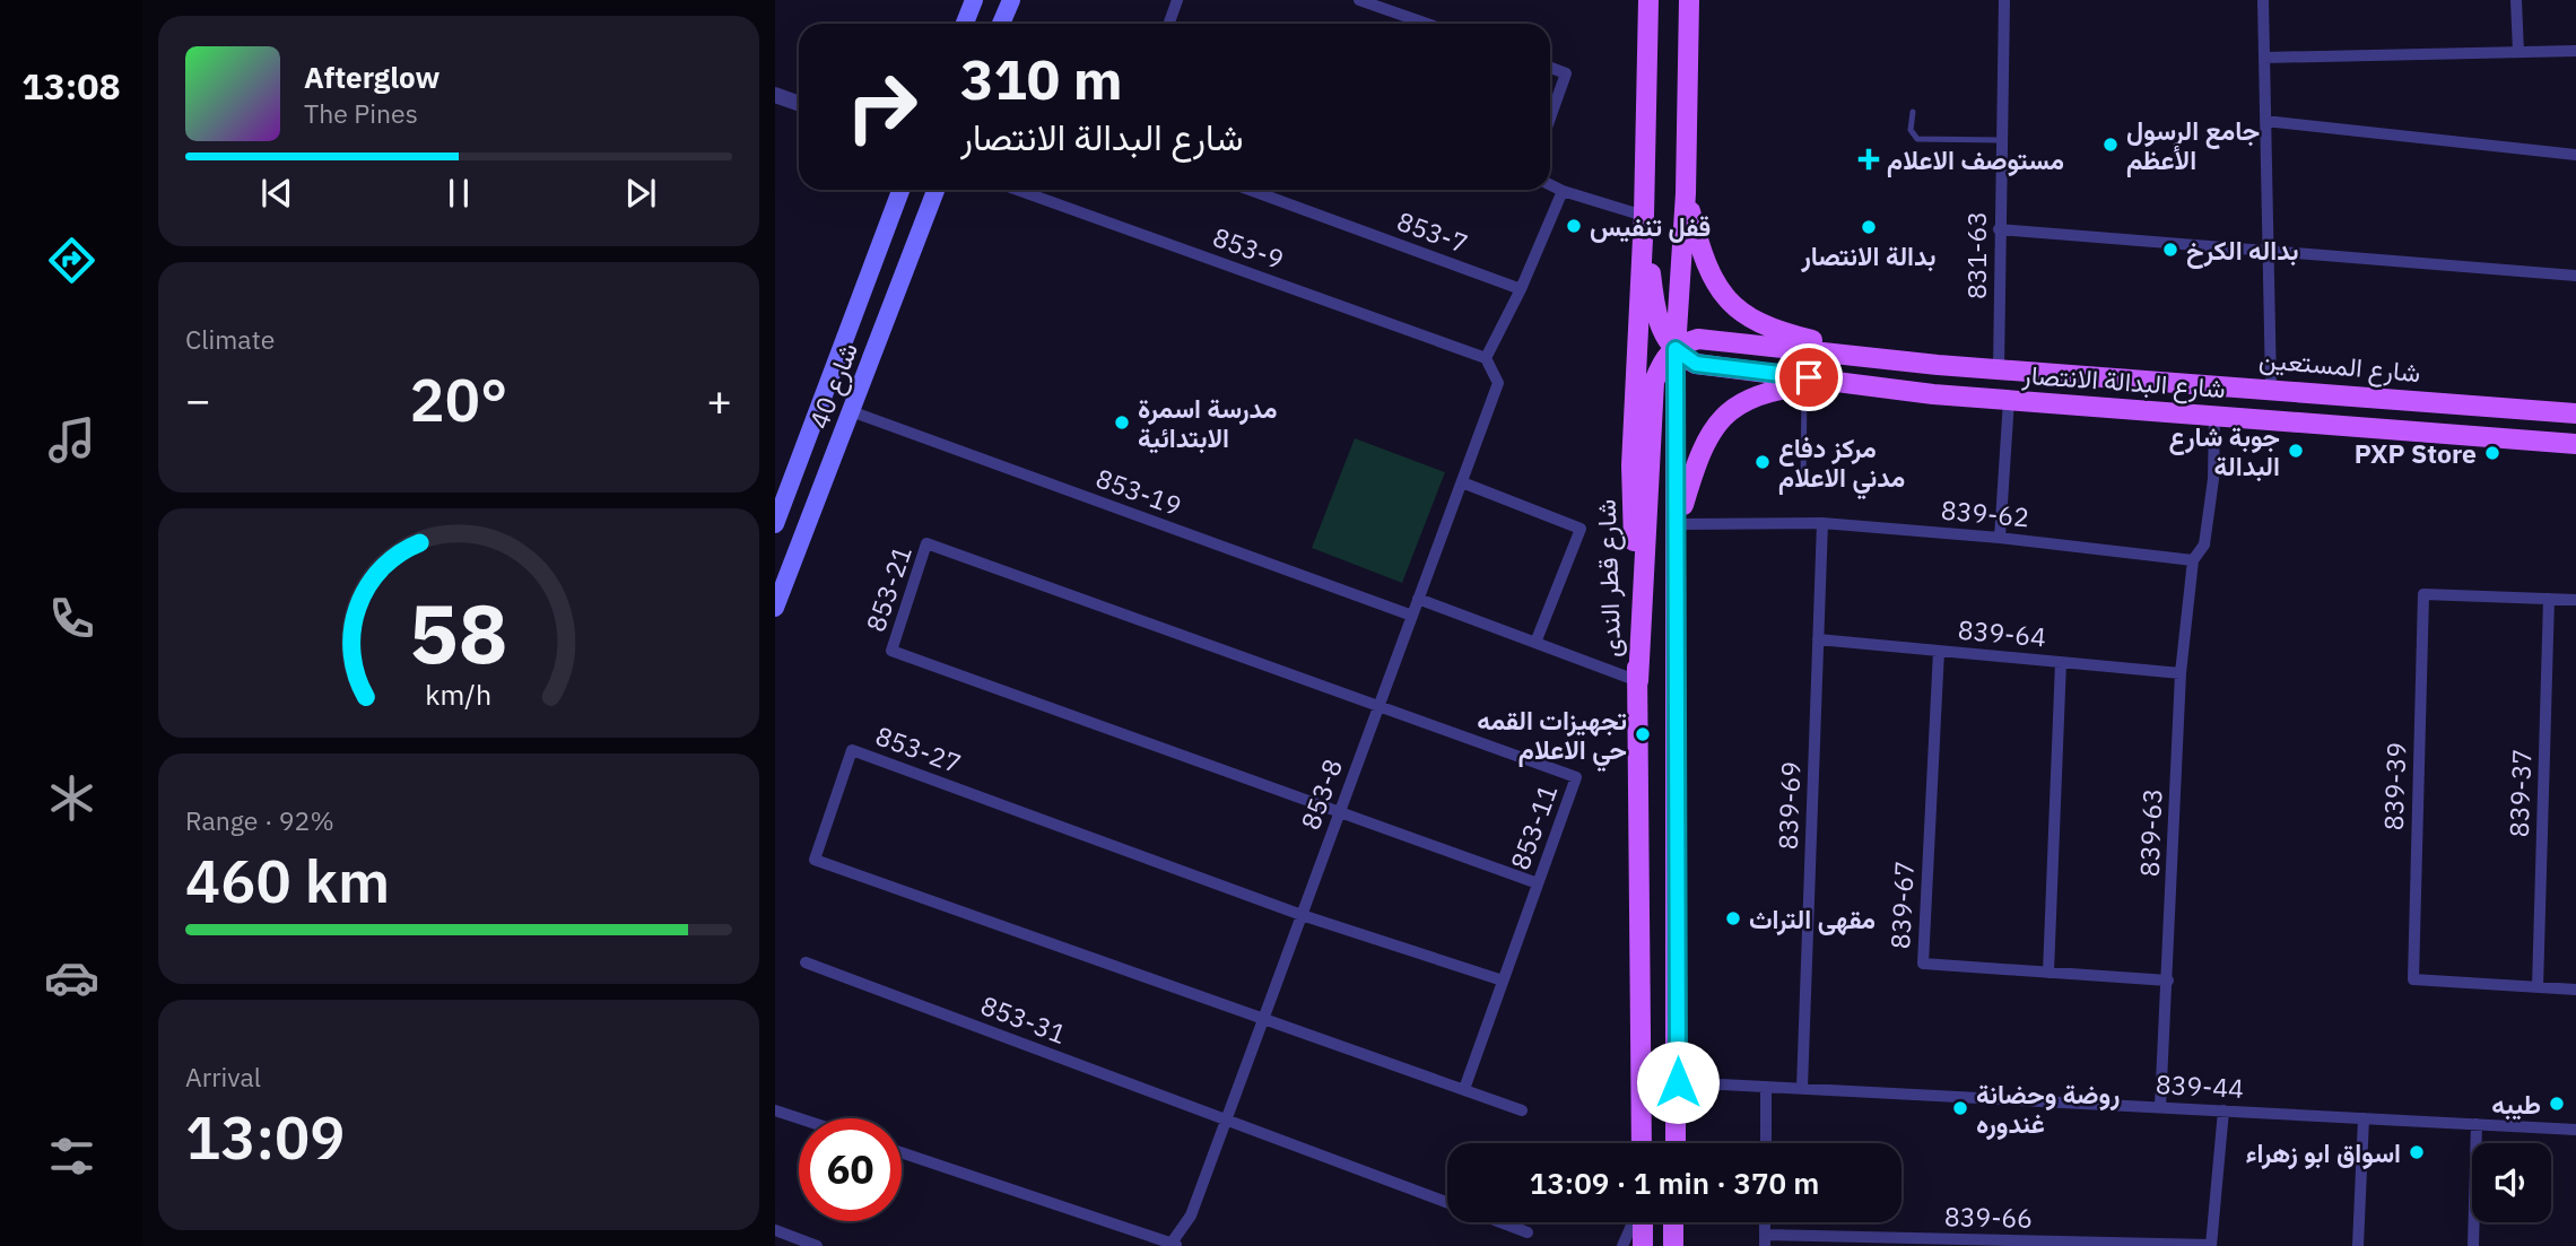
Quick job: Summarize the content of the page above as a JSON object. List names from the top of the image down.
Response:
{
  "streets": {
    "main road": [
      "شارع المستعين",
      "شارع البدالة الانتصار",
      "شارع 40",
      "شارع قطر الندى"
    ],
    "street": [
      "853-7",
      "853-9",
      "831-63",
      "853-19",
      "839-62",
      "853-21",
      "839-64",
      "853-27",
      "839-39",
      "839-37",
      "853-8",
      "839-69",
      "853-11",
      "839-63",
      "839-67",
      "853-31",
      "839-44",
      "839-66"
    ]
  },
  "crossings": [
    ["853-9", "853-8"],
    ["831-63", "شارع المستعين"],
    ["شارع المستعين", "شارع البدالة الانتصار"],
    ["شارع البدالة الانتصار", "839-63"],
    ["شارع 40", "853-19"],
    ["853-19", "853-8"],
    ["839-62", "839-69"],
    ["839-62", "839-63"],
    ["853-21", "853-8"],
    ["853-21", "853-11"],
    ["839-64", "839-69"],
    ["839-64", "839-63"],
    ["839-64", "839-67"],
    ["853-27", "853-8"],
    ["839-39", "839-37"],
    ["853-8", "853-11"],
    ["853-8", "853-31"],
    ["839-69", "839-44"],
    ["839-63", "839-67"],
    ["839-63", "839-44"]
  ],
  "places": {
    "other": [
      "جامع الرسول الأعظم",
      "قفل تنفيس",
      "بدالة الانتصار",
      "بداله الكرخ",
      "مدرسة اسمرة الابتدائية",
      "جوبة شارع البدالة",
      "PXP Store",
      "مركز دفاع مدني الاعلام",
      "تجهيزات القمه حي الاعلام",
      "مقهى التراث",
      "طيبه",
      "روضة وحضانة غندوره",
      "اسواق ابو زهراء"
    ],
    "health": ["مستوصف الاعلام"]
  },
  "page": {
    "tabs": "13:08",
    "turn": ["310 m", "شارع البدالة الانتصار"],
    "song": ["Afterglow", "The Pines"],
    "tile": [
      "Climate",
      ["Range · 92%", "460 km"],
      ["Arrival", "13:09"]
    ],
    "heat": ["−", "20°", "+"],
    "limit": "60",
    "trip": "13:09 · 1 min · 370 m",
    "gauge": ["58", "km/h"]
  }
}
